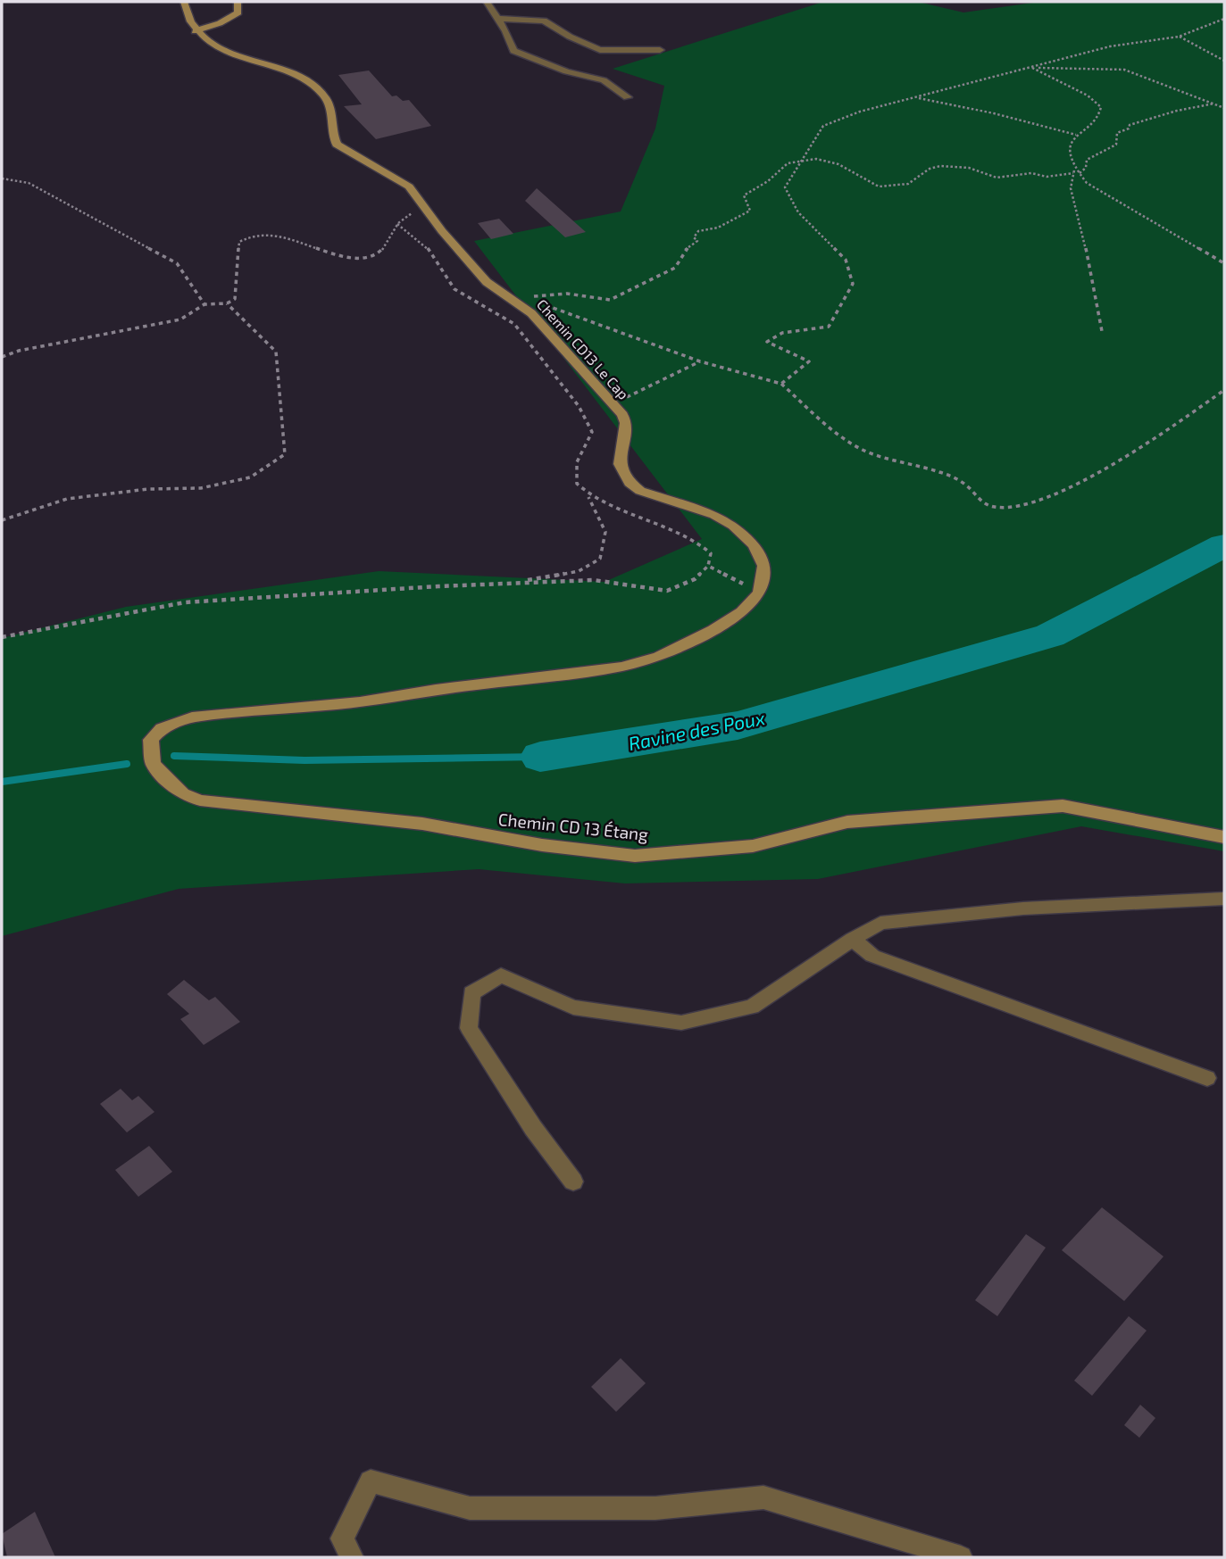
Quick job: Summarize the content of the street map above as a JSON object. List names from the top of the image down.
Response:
{
  "streets": {
    "main road": ["Chemin CD13 Le Cap", "Chemin CD 13 Étang"]
  },
  "crossings": [
    ["Chemin CD13 Le Cap", "Chemin CD 13 Étang"]
  ],
  "water": ["Ravine des Poux"]
}
